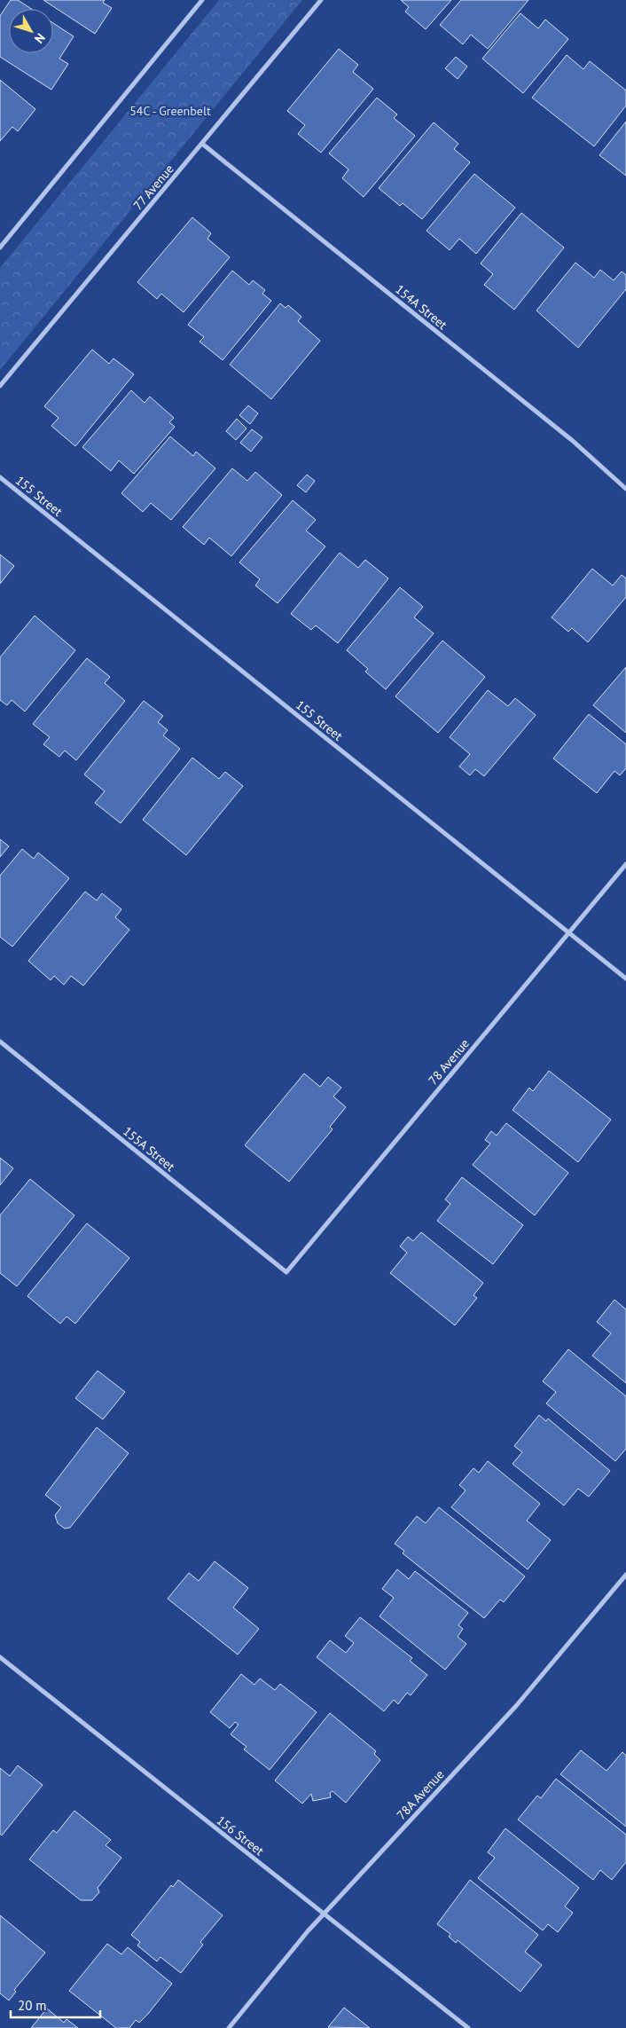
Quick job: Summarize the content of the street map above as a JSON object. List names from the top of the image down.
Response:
{
  "streets": {
    "street": [
      "77 Avenue",
      "154A Street",
      "155 Street",
      "78 Avenue",
      "155A Street",
      "78A Avenue",
      "156 Street"
    ]
  },
  "crossings": [
    ["77 Avenue", "154A Street"],
    ["155 Street", "78 Avenue"],
    ["78 Avenue", "155A Street"],
    ["78A Avenue", "156 Street"]
  ],
  "parks": ["54C - Greenbelt"],
  "scale_bar": "20 m",
  "north": "bottom right"
}
